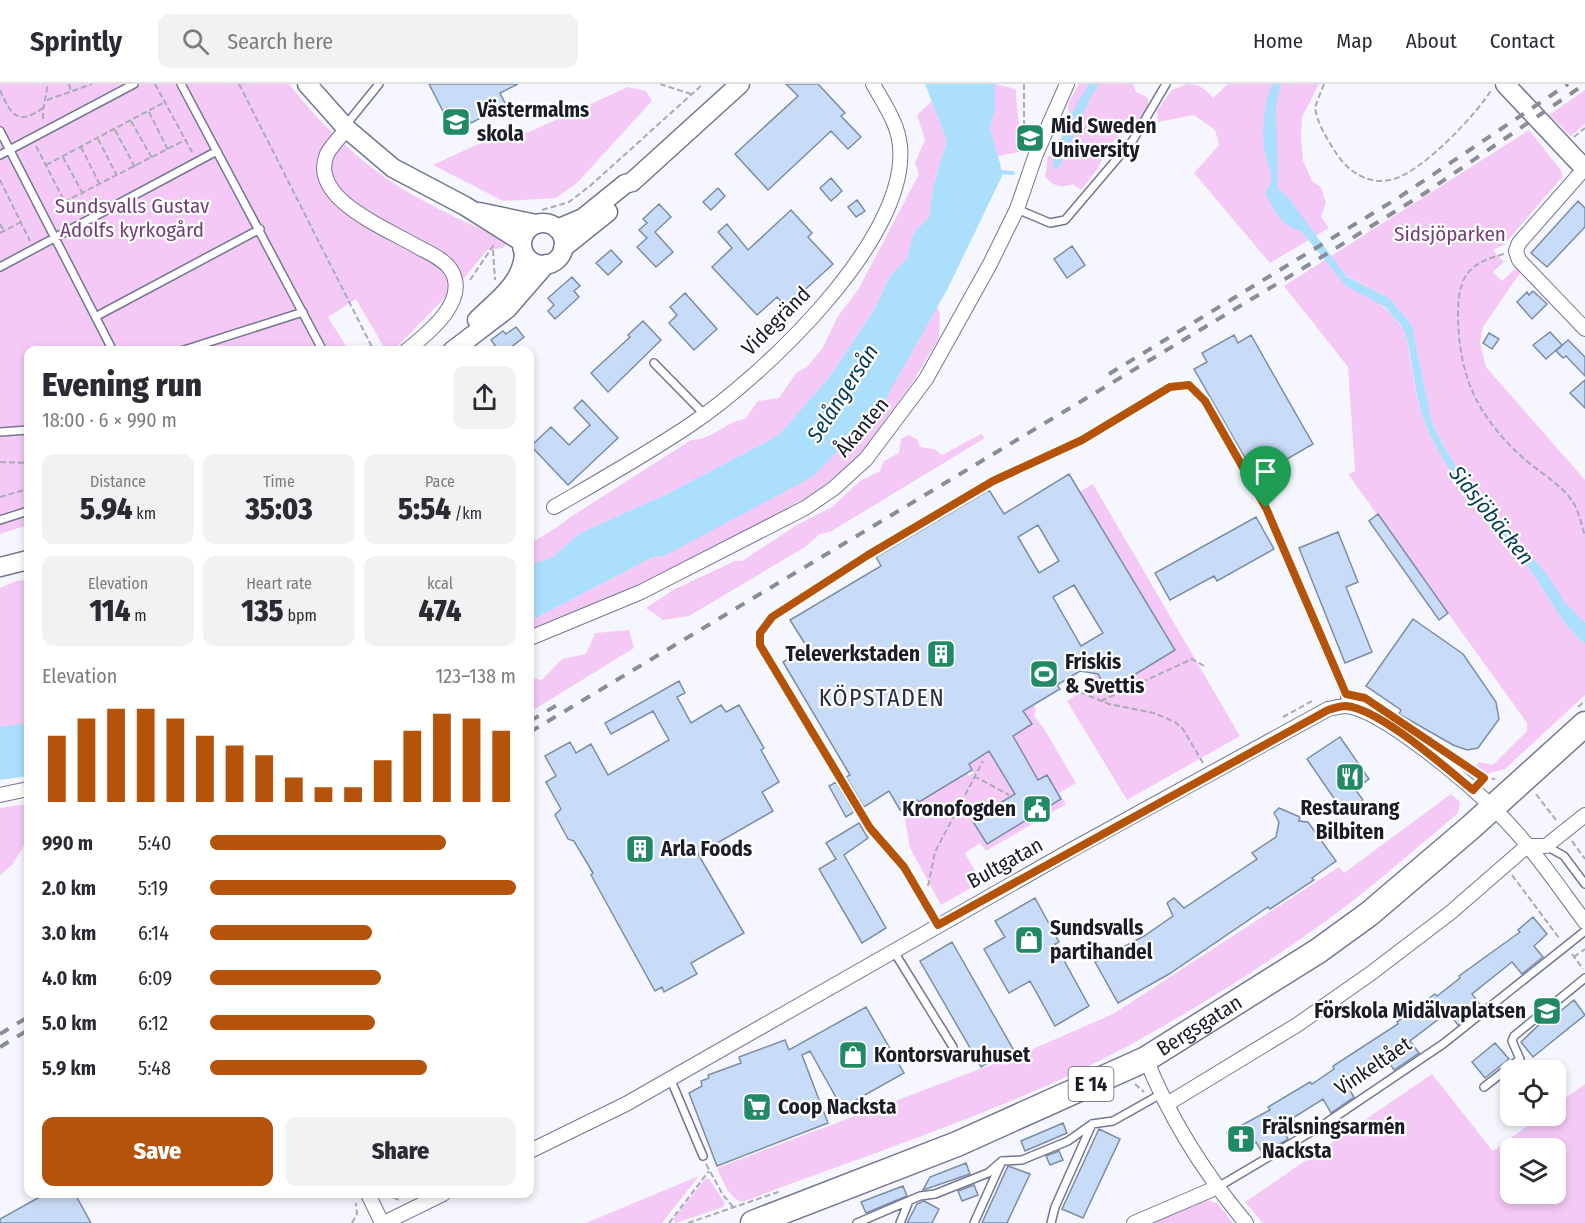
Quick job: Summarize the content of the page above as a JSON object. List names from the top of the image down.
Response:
{
  "streets": {
    "highway": ["Bergsgatan", "E 14"],
    "street": [
      "Videgränd",
      "Åkanten",
      "Bultgatan",
      "Vinkeltået"
    ]
  },
  "districts": ["KÖPSTADEN"],
  "water": ["Selångersån", "Sidsjöbäcken"],
  "parks": ["Sundsvalls Gustav Adolfs kyrkogård", "Sidsjöparken"],
  "places": {
    "school or university": ["Västermalms skola", "Mid Sweden University", "Förskola Midälvaplatsen"],
    "building": ["Televerkstaden", "Arla Foods"],
    "sports": ["Friskis & Svettis"],
    "restaurant": ["Restaurang Bilbiten"],
    "public building": ["Kronofogden"],
    "shop": ["Sundsvalls partihandel", "Kontorsvaruhuset"],
    "supermarket": ["Coop Nacksta"],
    "church": ["Frälsningsarmén Nacksta"]
  },
  "page": {
    "header": "Sprintly",
    "search": "Search here",
    "nav": [
      "Home",
      "Map",
      "About",
      "Contact"
    ],
    "heading": ["Evening run", "18:00 · 6 × 990 m"],
    "stats": [
      ["Distance", "5.94 km"],
      ["Time", "35:03"],
      ["Pace", "5:54 /km"],
      ["Elevation", "114 m"],
      ["Heart rate", "135 bpm"],
      ["kcal", "474"]
    ],
    "chart": ["Elevation", "123–138 m"],
    "list": [
      {
        "name": "990 m",
        "note": "5:40"
      },
      {
        "name": "2.0 km",
        "note": "5:19"
      },
      {
        "name": "3.0 km",
        "note": "6:14"
      },
      {
        "name": "4.0 km",
        "note": "6:09"
      },
      {
        "name": "5.0 km",
        "note": "6:12"
      },
      {
        "name": "5.9 km",
        "note": "5:48"
      }
    ],
    "buttons": ["Save", "Share"]
  }
}
